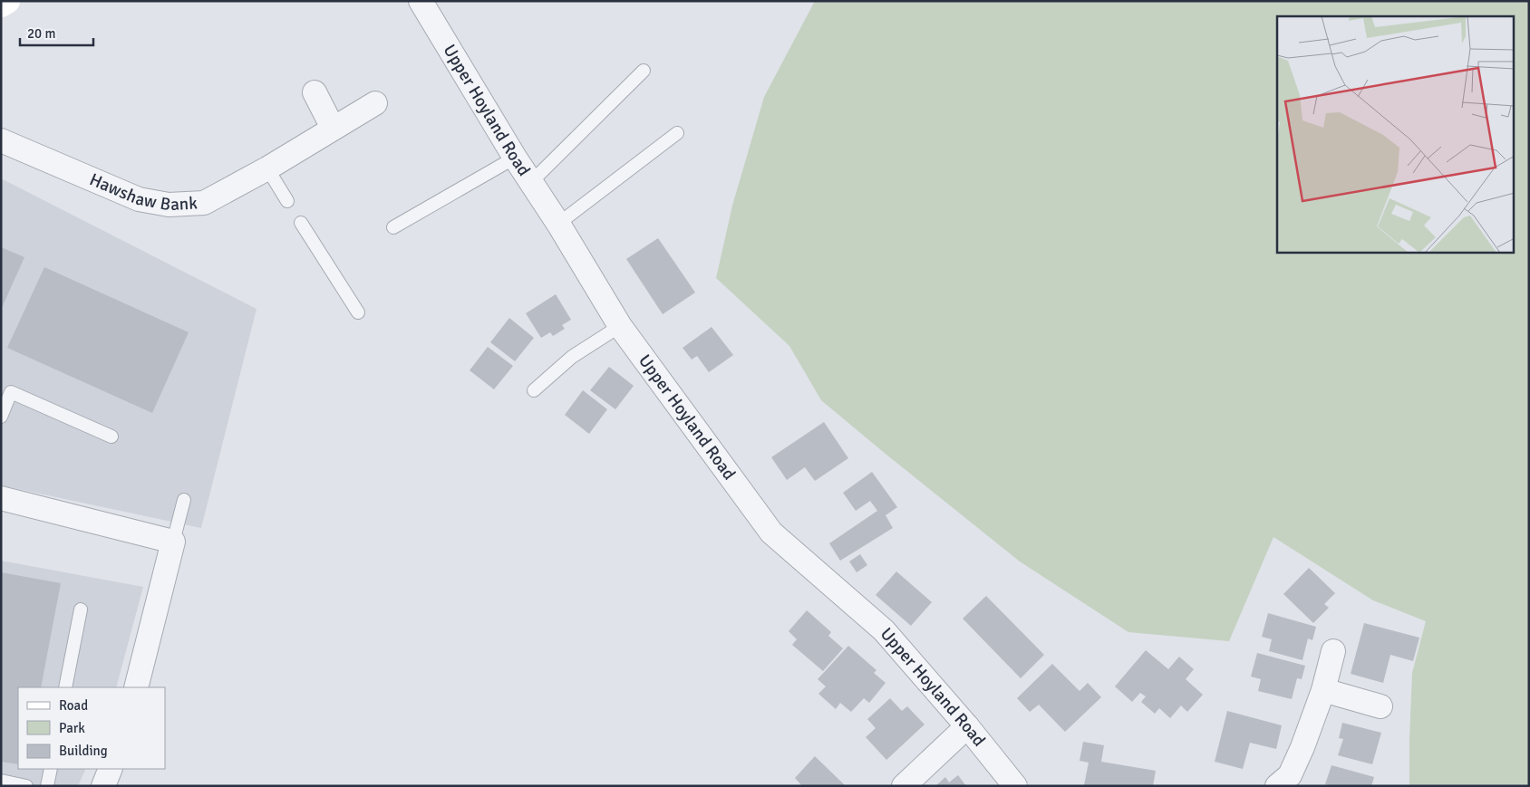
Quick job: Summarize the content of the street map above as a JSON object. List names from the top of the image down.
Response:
{
  "streets": {
    "street": ["Upper Hoyland Road", "Hawshaw Bank"]
  },
  "legend": ["Road", "Park", "Building"],
  "scale_bar": "20 m"
}
